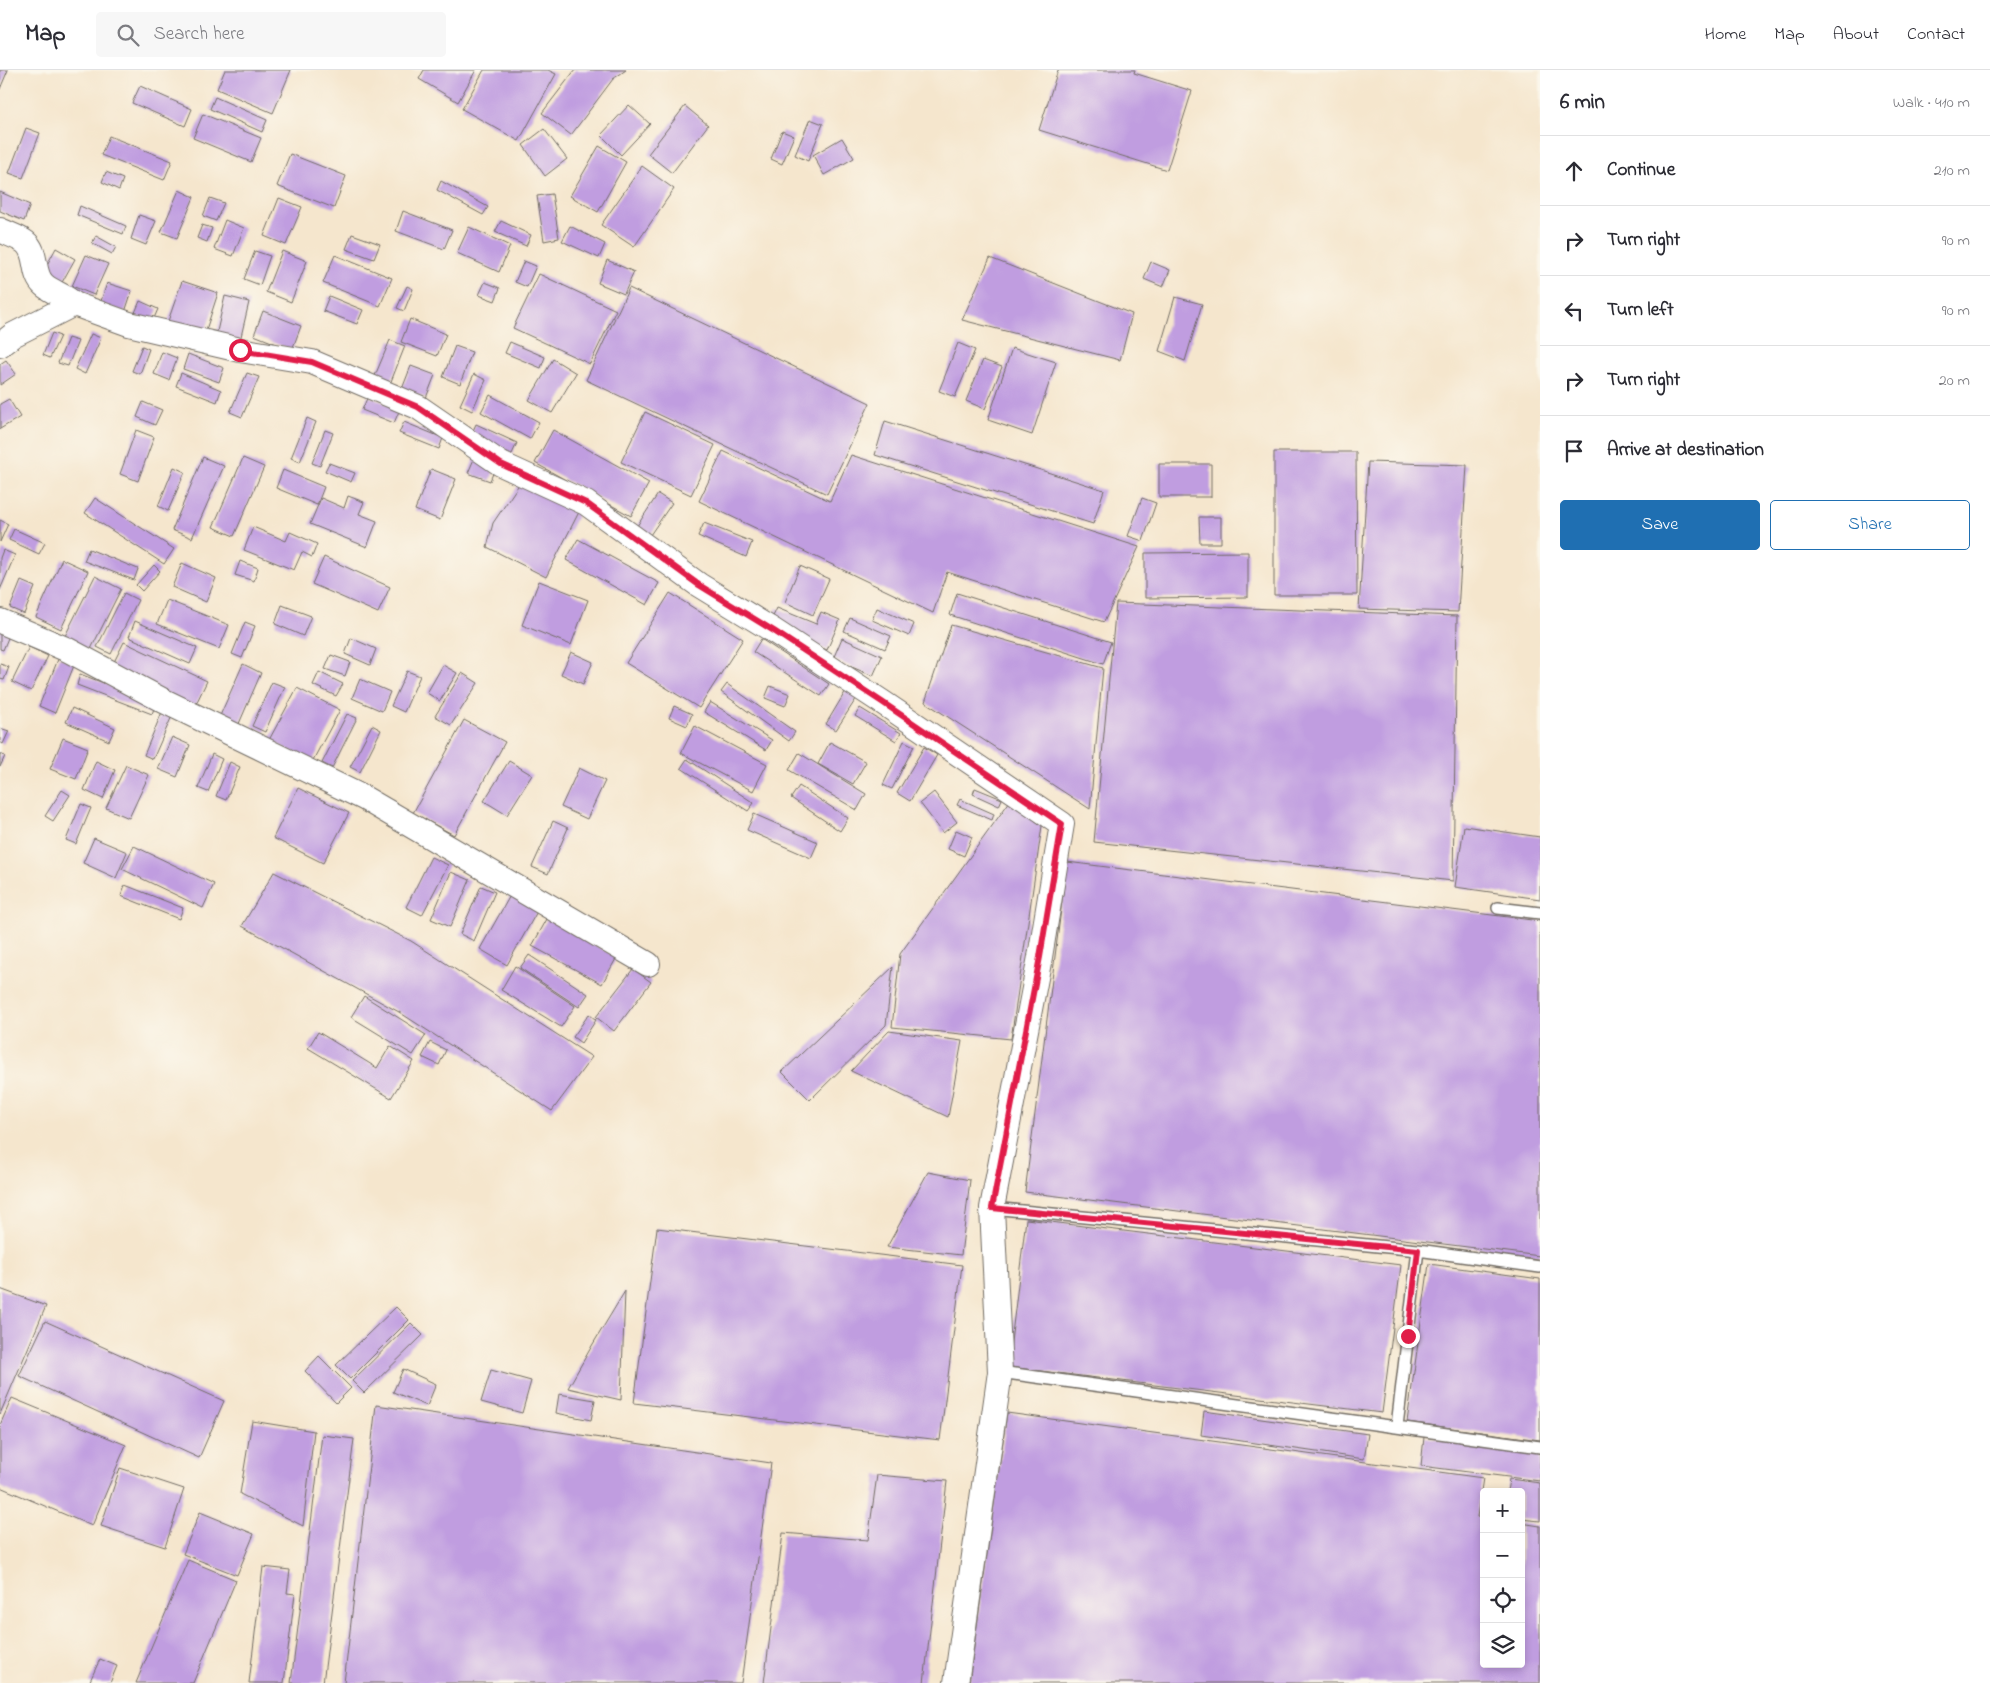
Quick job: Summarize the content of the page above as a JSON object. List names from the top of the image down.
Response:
{
  "page": {
    "header": "Map",
    "search": "Search here",
    "nav": [
      "Home",
      "Map",
      "About",
      "Contact"
    ],
    "heading": ["6 min", "Walk · 410 m"],
    "list": [
      ["Continue", "210 m"],
      ["Turn right", "90 m"],
      ["Turn left", "90 m"],
      ["Turn right", "20 m"],
      "Arrive at destination"
    ],
    "buttons": ["Save", "Share"],
    "map_buttons": ["+", "−"]
  }
}
